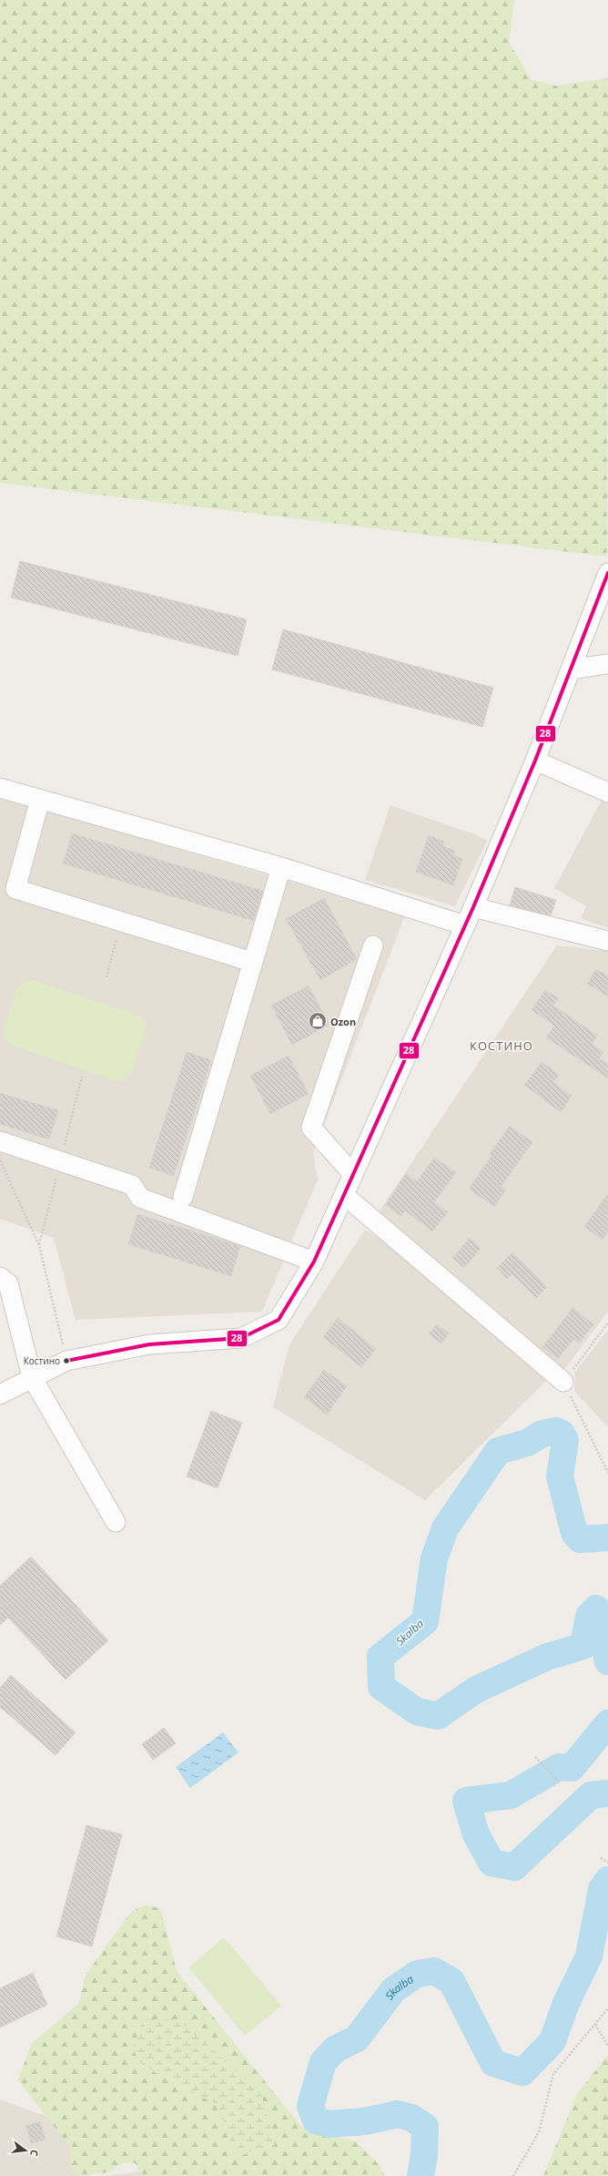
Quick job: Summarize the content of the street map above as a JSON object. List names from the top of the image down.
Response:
{
  "districts": ["КОСТИНО"],
  "water": ["Skalba"],
  "places": {
    "shop": ["Ozon"],
    "other": ["Костино"]
  },
  "lines": ["transit line 28"],
  "north": "right"
}
